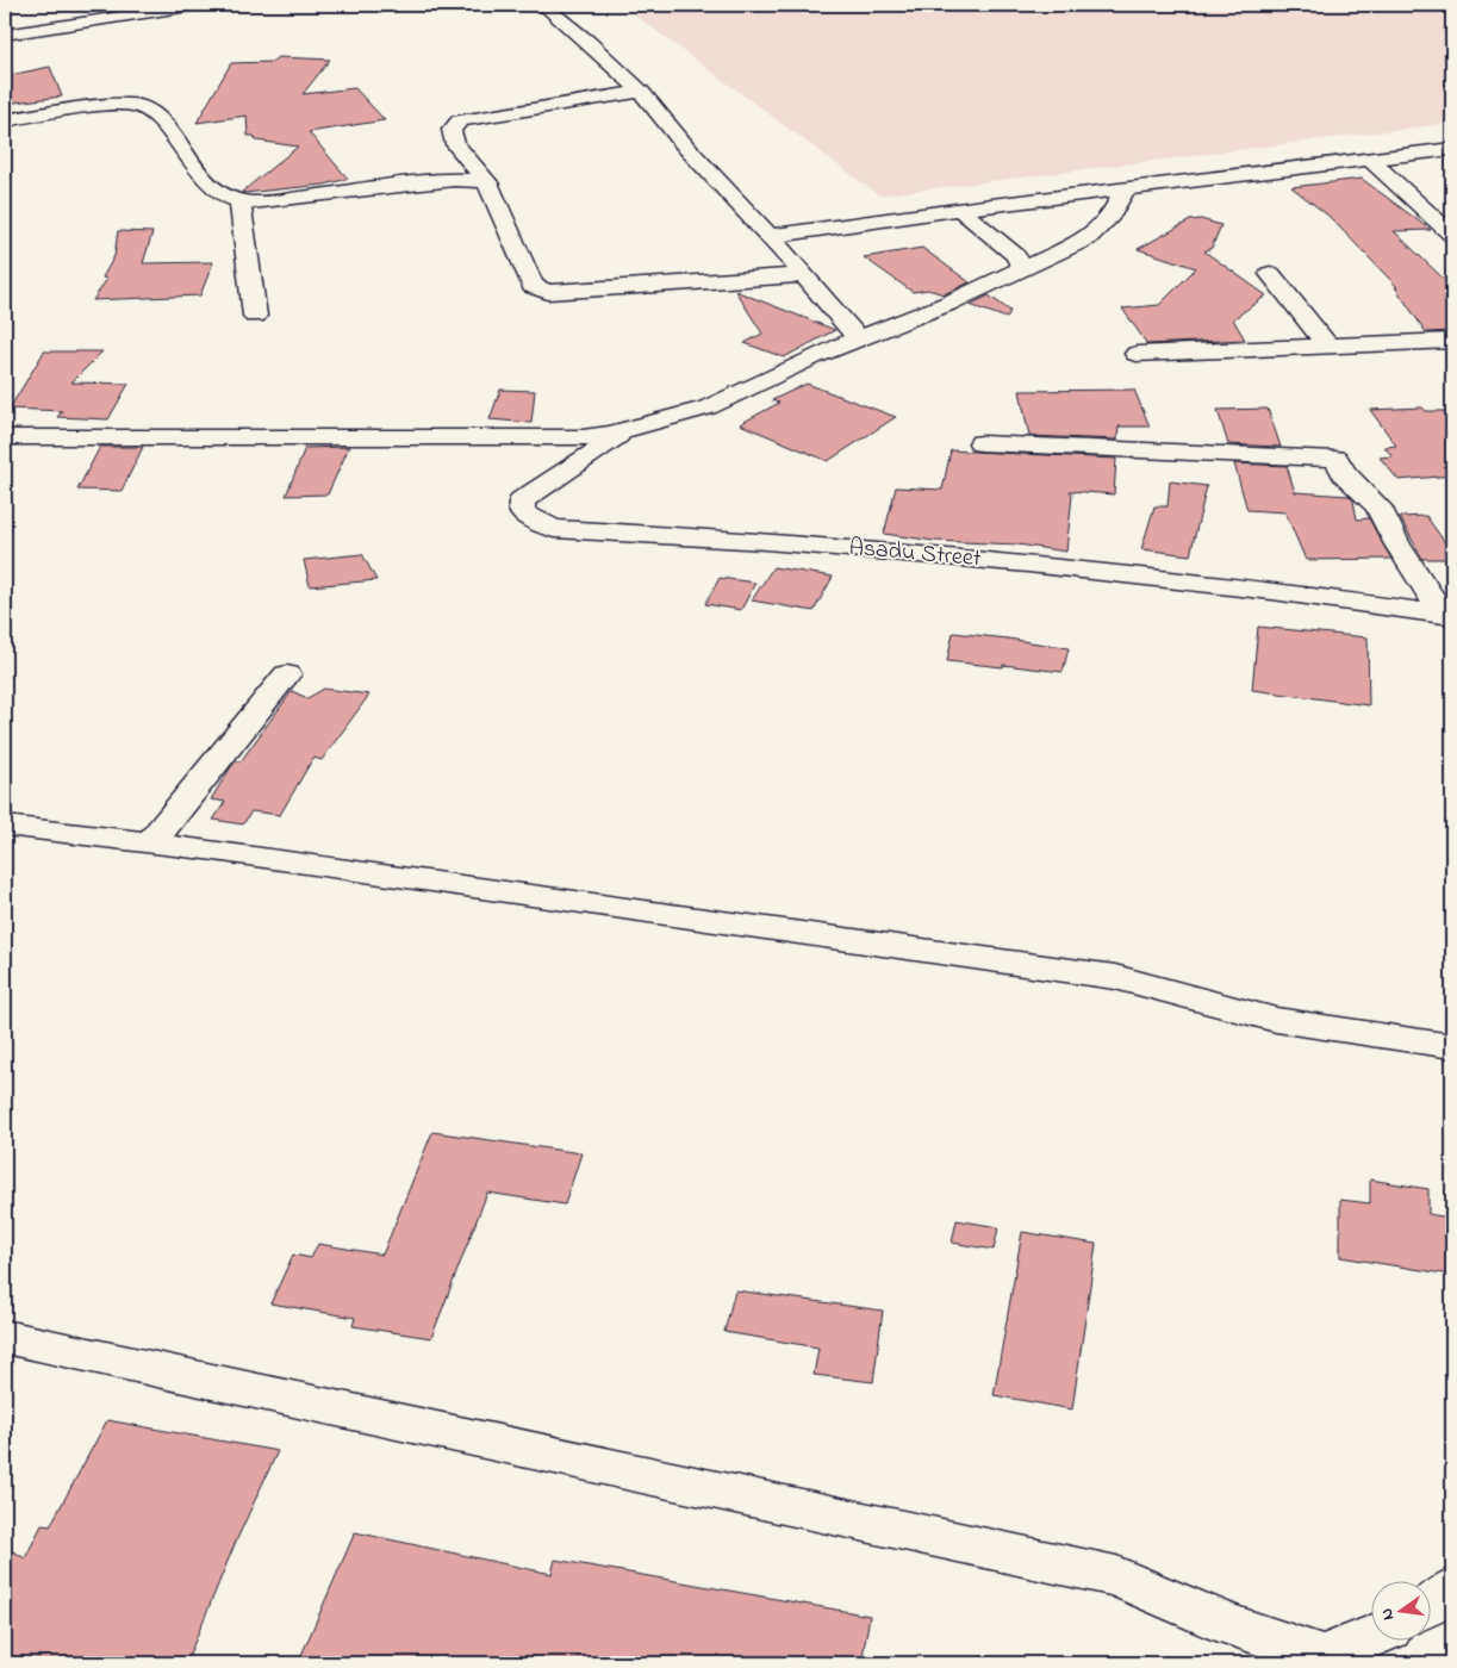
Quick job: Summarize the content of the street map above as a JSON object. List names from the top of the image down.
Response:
{
  "streets": {
    "street": ["Asadu Street"]
  },
  "north": "left"
}
